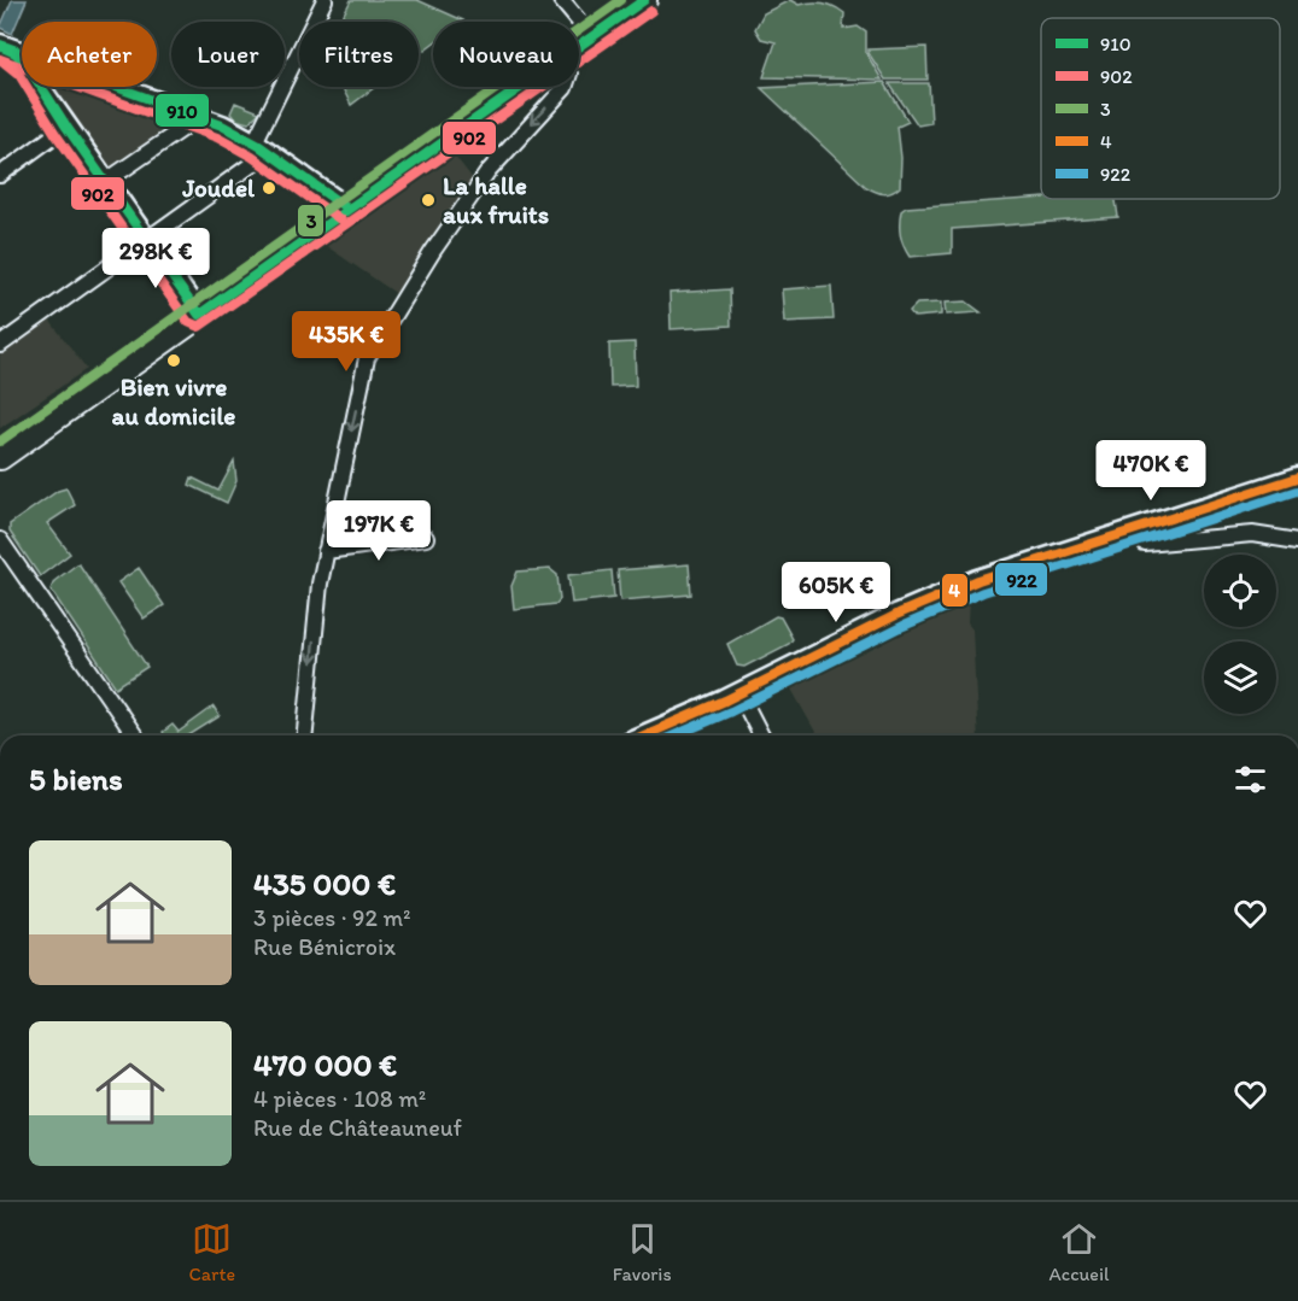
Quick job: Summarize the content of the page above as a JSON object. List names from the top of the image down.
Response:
{
  "places": ["Joudel", "La halle aux fruits", "Bien vivre au domicile"],
  "lines": [
    "transit line 910",
    "transit line 3",
    "transit line 902",
    "transit line 4",
    "transit line 922"
  ],
  "legend": [
    "910",
    "902",
    "3",
    "4",
    "922"
  ],
  "page": {
    "chip": [
      "Acheter",
      "Louer",
      "Filtres",
      "Nouveau"
    ],
    "price": [
      "298K €",
      "435K €",
      "470K €",
      "197K €",
      "605K €"
    ],
    "heading": "5 biens",
    "list": [
      {
        "name": "435 000 €",
        "note": "3 pièces · 92 m² · Rue Bénicroix"
      },
      {
        "name": "470 000 €",
        "note": "4 pièces · 108 m² · Rue de Châteauneuf"
      }
    ],
    "tabs": ["Carte", "Favoris", "Accueil"]
  }
}
